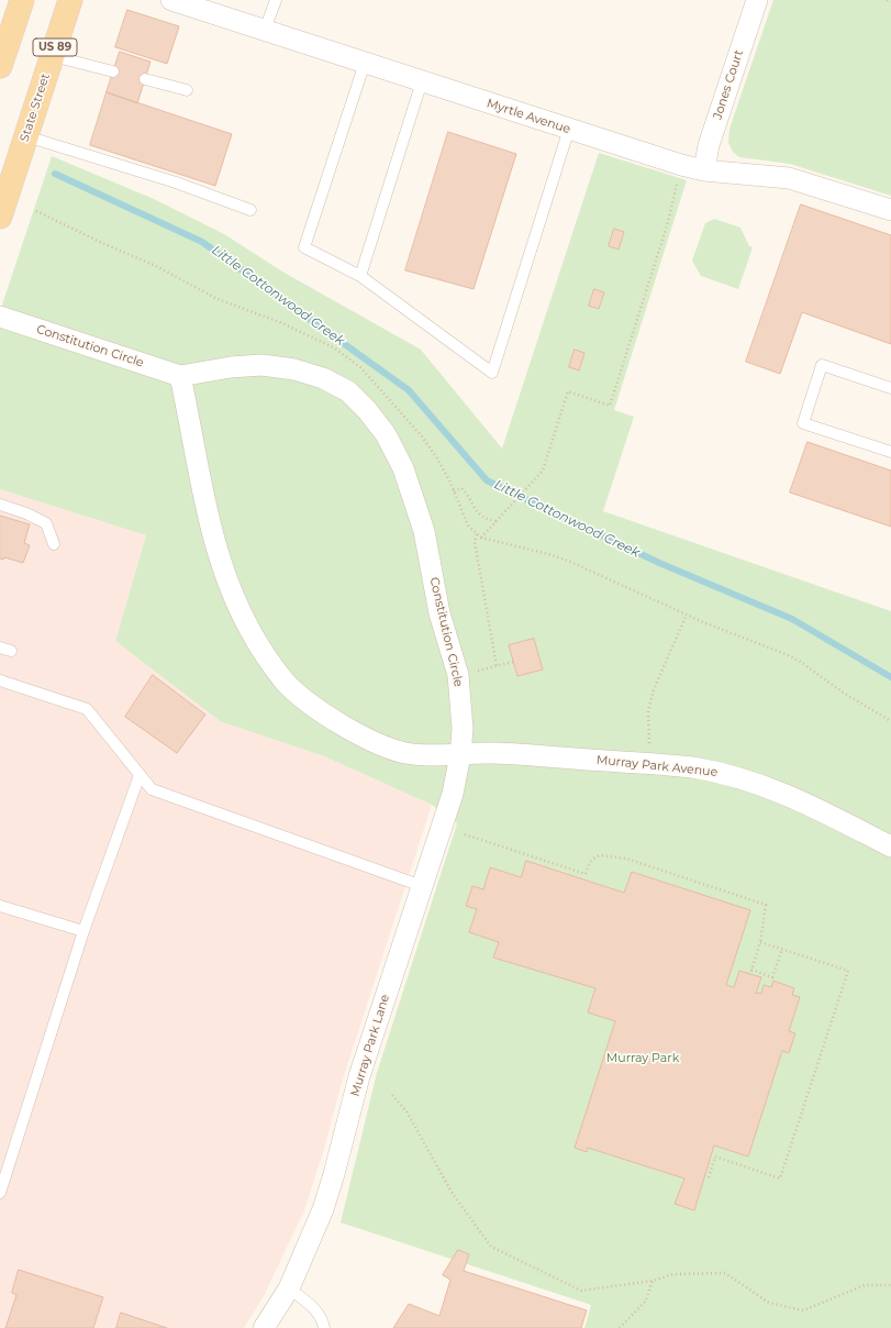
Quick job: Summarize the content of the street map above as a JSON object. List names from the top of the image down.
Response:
{
  "streets": {
    "main road": ["US 89", "State Street"],
    "street": [
      "Jones Court",
      "Myrtle Avenue",
      "Constitution Circle",
      "Murray Park Avenue",
      "Murray Park Lane"
    ]
  },
  "crossings": [
    ["Jones Court", "Myrtle Avenue"],
    ["Constitution Circle", "Murray Park Avenue"],
    ["Constitution Circle", "Murray Park Lane"],
    ["Murray Park Avenue", "Murray Park Lane"]
  ],
  "water": ["Little Cottonwood Creek"],
  "parks": ["Murray Park"]
}
